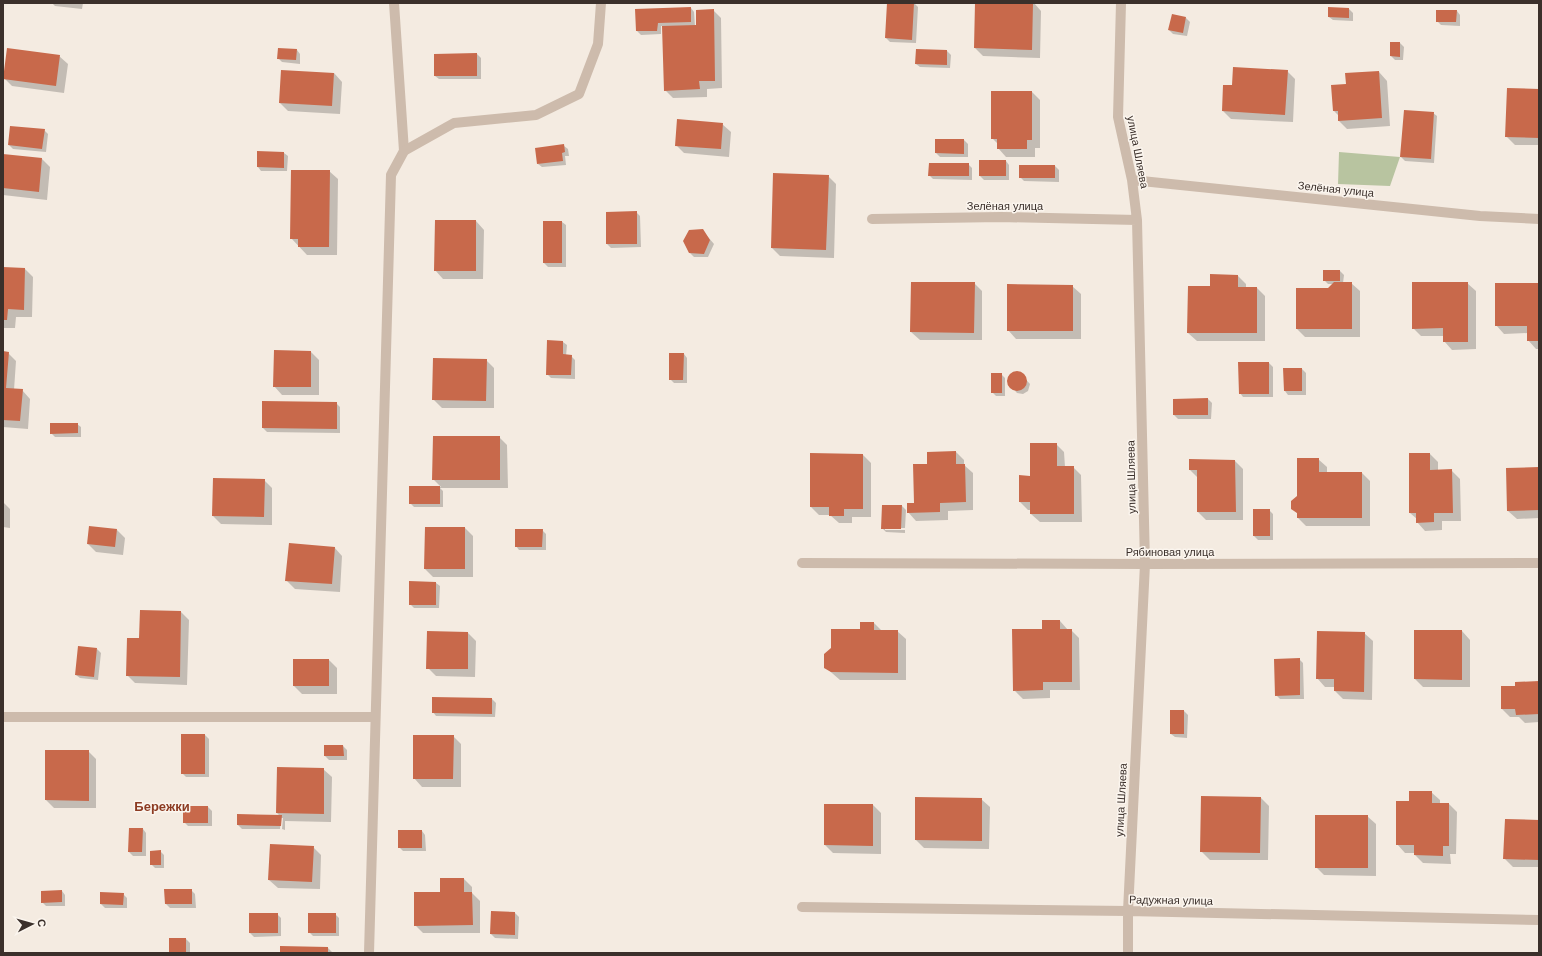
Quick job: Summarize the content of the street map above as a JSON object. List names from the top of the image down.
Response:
{
  "streets": {
    "street": [
      "улица Шляева",
      "Зелёная улица",
      "Рябиновая улица",
      "Радужная улица"
    ]
  },
  "crossings": [
    ["улица Шляева", "Зелёная улица"],
    ["улица Шляева", "Рябиновая улица"],
    ["улица Шляева", "Радужная улица"]
  ],
  "districts": ["Бережки"],
  "north": "right"
}
